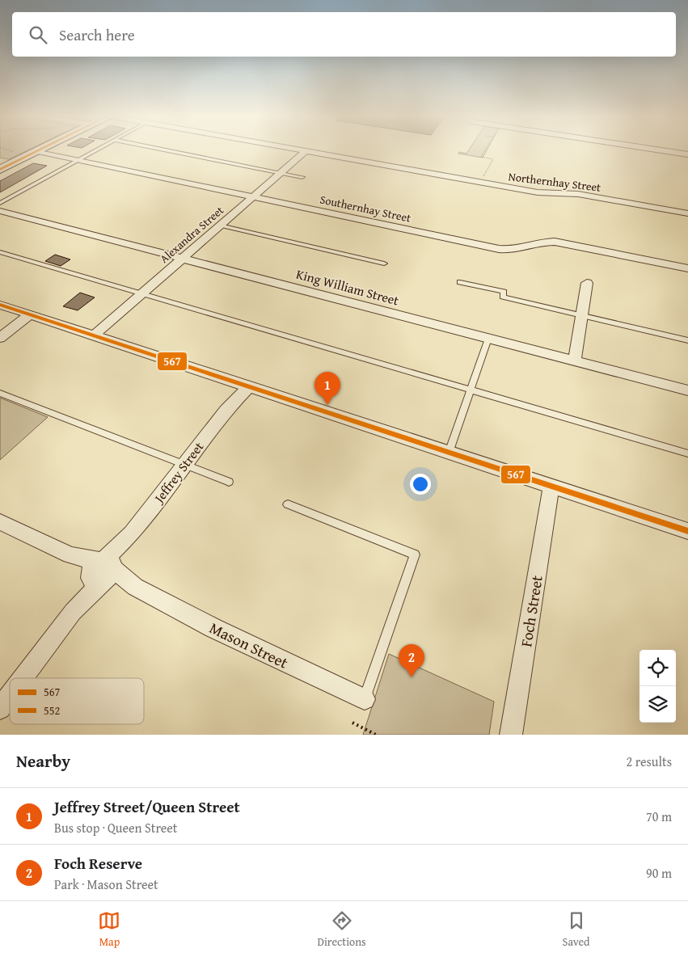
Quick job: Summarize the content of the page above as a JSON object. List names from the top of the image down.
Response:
{
  "streets": {
    "street": [
      "Northernhay Street",
      "Southernhay Street",
      "Alexandra Street",
      "King William Street",
      "Jeffrey Street",
      "Foch Street",
      "Mason Street"
    ]
  },
  "crossings": [
    ["Northernhay Street", "Alexandra Street"],
    ["Southernhay Street", "Alexandra Street"],
    ["Alexandra Street", "King William Street"],
    ["Jeffrey Street", "Mason Street"]
  ],
  "lines": ["transit line 552", "transit line 567"],
  "legend": ["567", "552"],
  "page": {
    "search": "Search here",
    "pins": ["1", "2"],
    "heading": ["Nearby", "2 results"],
    "list": [
      {
        "mark": "1",
        "name": "Jeffrey Street/Queen Street",
        "note": "Bus stop · Queen Street",
        "value": "70 m"
      },
      {
        "mark": "2",
        "name": "Foch Reserve",
        "note": "Park · Mason Street",
        "value": "90 m"
      }
    ],
    "nav": ["Map", "Directions", "Saved"]
  }
}
